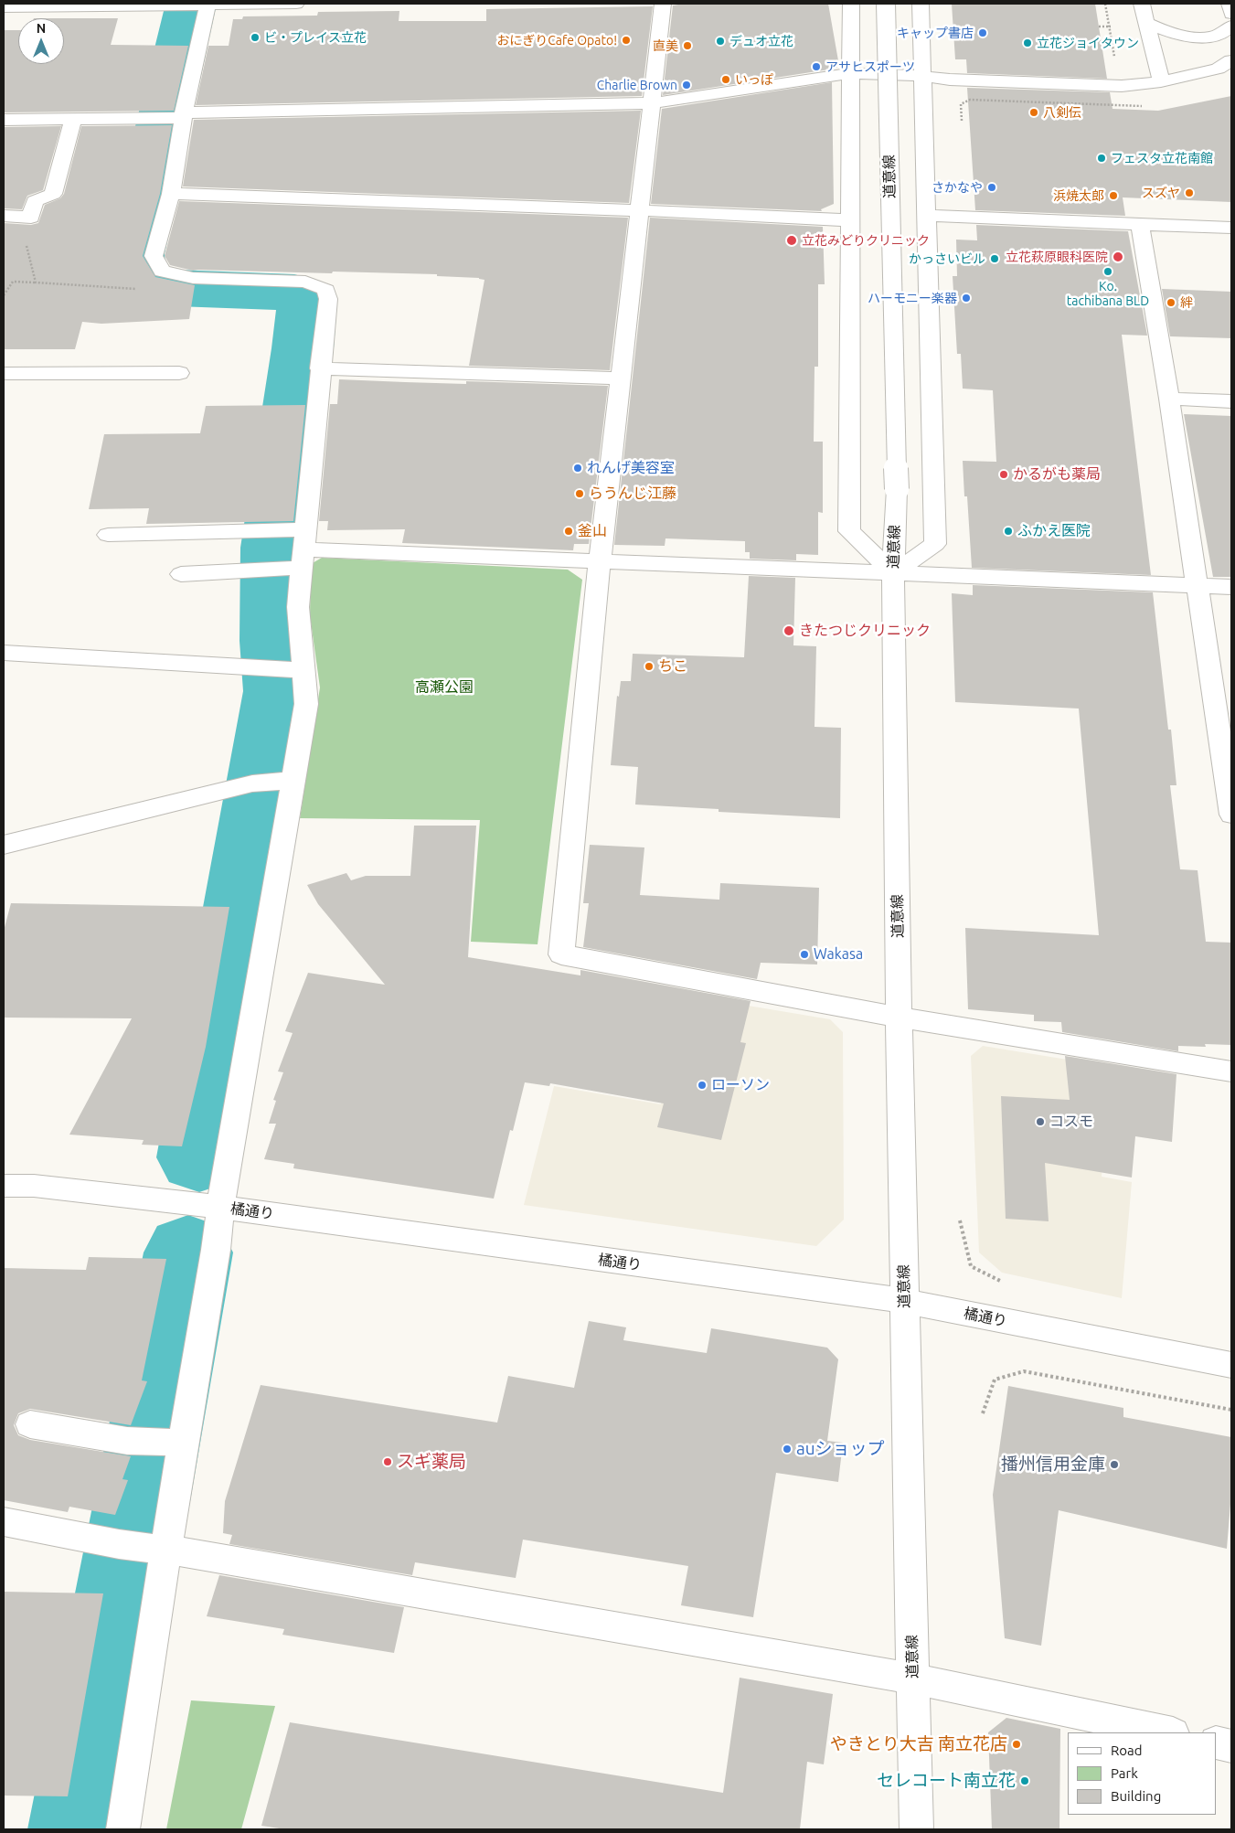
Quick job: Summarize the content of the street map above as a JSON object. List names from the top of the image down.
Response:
{
  "streets": {
    "street": ["道意線", "橘通り"]
  },
  "crossings": [
    ["道意線", "橘通り"]
  ],
  "parks": ["高瀬公園"],
  "places": [
    "キャップ書店",
    "ビ・プレイス立花",
    "おにぎりCafe Opato!",
    "デュオ立花",
    "立花ジョイタウン",
    "直美",
    "アサヒスポーツ",
    "いっぽ",
    "Charlie Brown",
    "八剣伝",
    "フェスタ立花南館",
    "さかなや",
    "スズヤ",
    "浜焼太郎",
    "立花みどりクリニック",
    "立花萩原眼科医院",
    "かっさいビル",
    "Ko. tachibana BLD",
    "ハーモニー楽器",
    "絆",
    "れんげ美容室",
    "かるがも薬局",
    "らうんじ江藤",
    "釜山",
    "ふかえ医院",
    "きたつじクリニック",
    "ちこ",
    "Wakasa",
    "ローソン",
    "コスモ",
    "auショップ",
    "スギ薬局",
    "播州信用金庫",
    "やきとり大吉 南立花店",
    "セレコート南立花"
  ],
  "legend": ["Road", "Park", "Building"],
  "north": "top"
}
